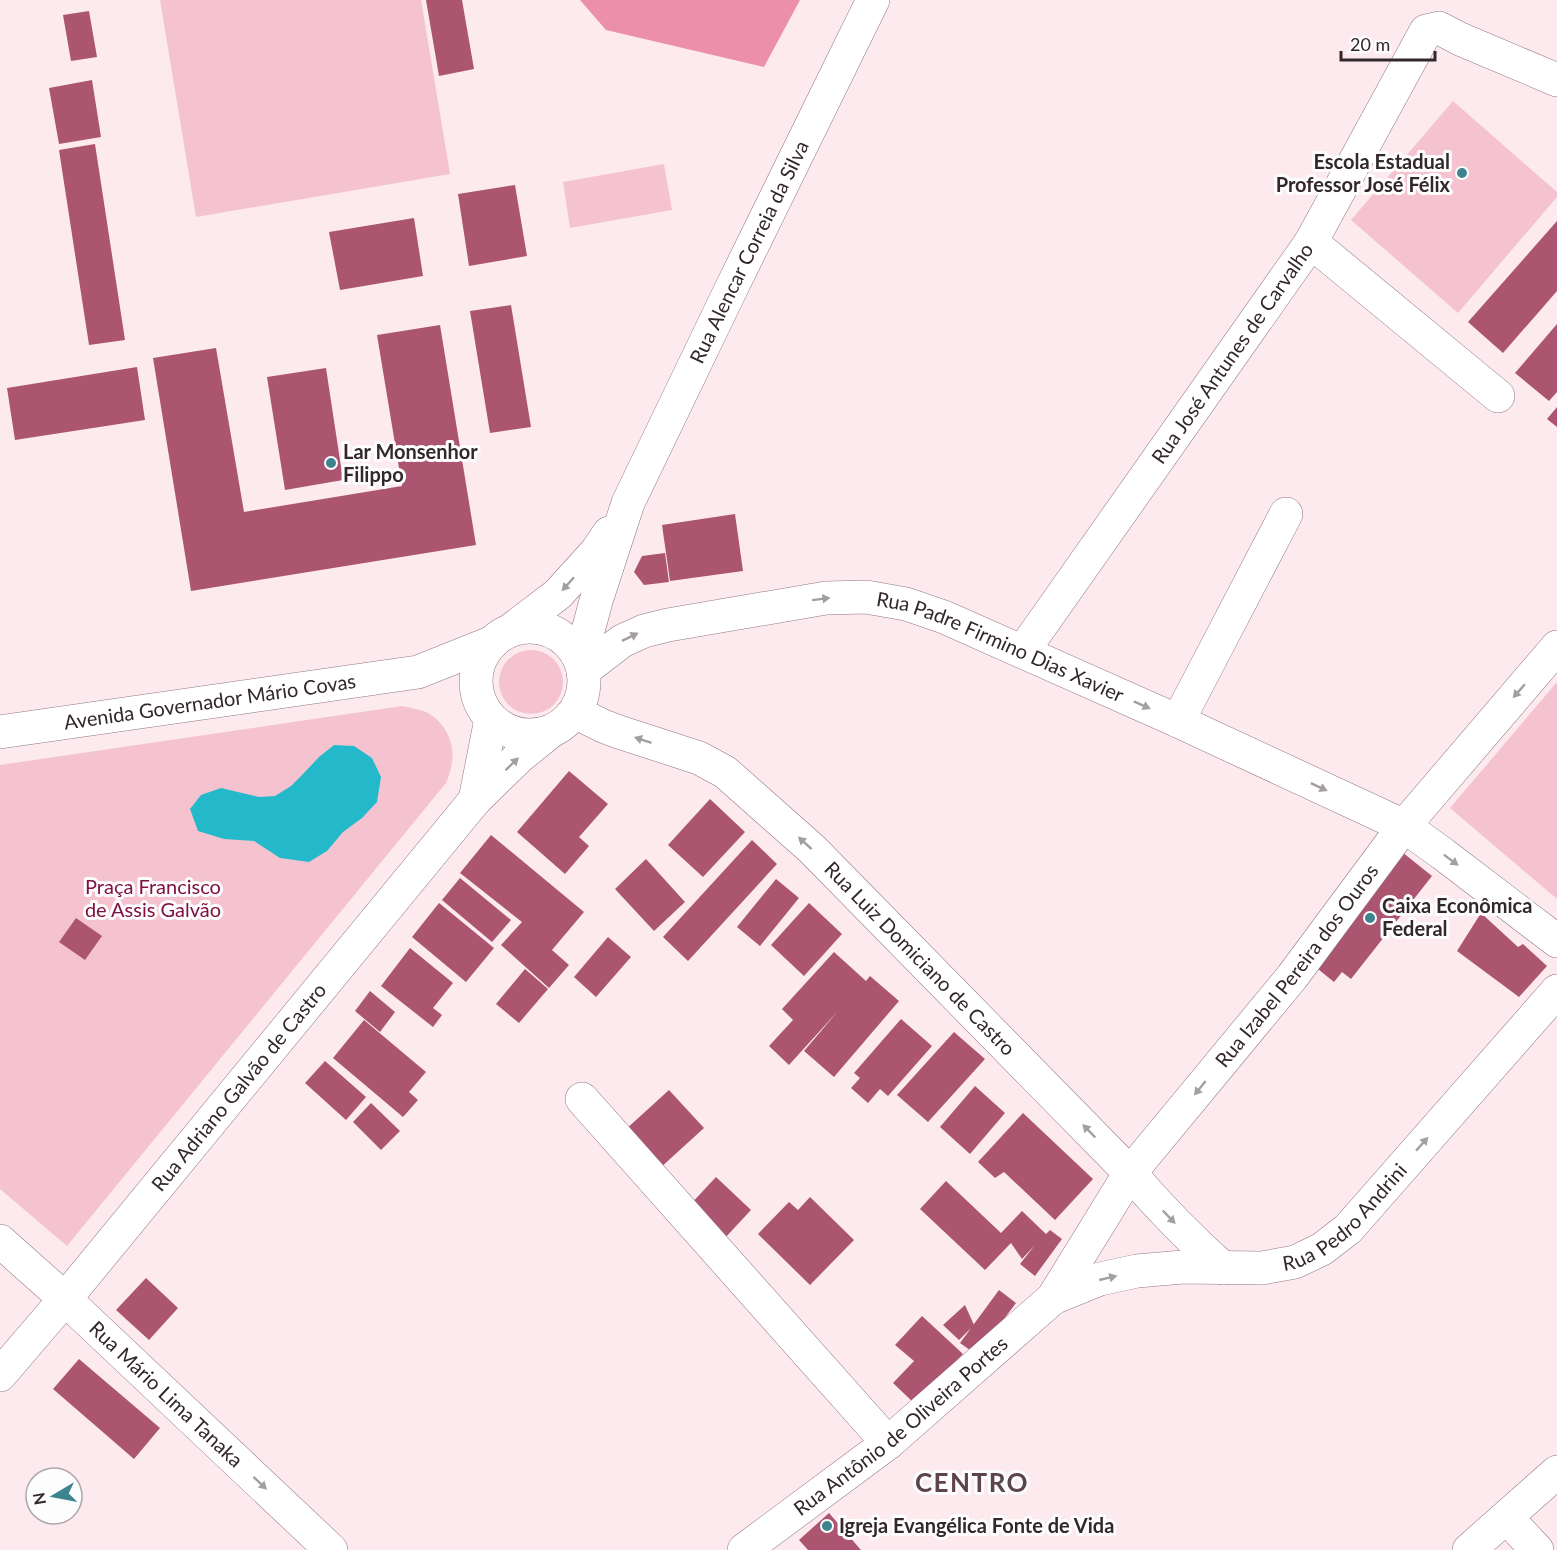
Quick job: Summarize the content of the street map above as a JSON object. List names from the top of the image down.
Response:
{
  "streets": {
    "street": [
      "Rua Alencar Correia da Silva",
      "Rua José Antunes de Carvalho",
      "Rua Padre Firmino Dias Xavier",
      "Avenida Governador Mário Covas",
      "Rua Luiz Domiciano de Castro",
      "Rua Izabel Pereira dos Ouros",
      "Rua Adriano Galvão de Castro",
      "Rua Pedro Andrini",
      "Rua Mário Lima Tanaka",
      "Rua Antônio de Oliveira Portes"
    ]
  },
  "crossings": [
    ["Rua Alencar Correia da Silva", "Rua Padre Firmino Dias Xavier"],
    ["Rua Alencar Correia da Silva", "Avenida Governador Mário Covas"],
    ["Rua Alencar Correia da Silva", "Rua Luiz Domiciano de Castro"],
    ["Rua Alencar Correia da Silva", "Rua Adriano Galvão de Castro"],
    ["Rua José Antunes de Carvalho", "Rua Padre Firmino Dias Xavier"],
    ["Rua Padre Firmino Dias Xavier", "Avenida Governador Mário Covas"],
    ["Rua Padre Firmino Dias Xavier", "Rua Luiz Domiciano de Castro"],
    ["Rua Padre Firmino Dias Xavier", "Rua Izabel Pereira dos Ouros"],
    ["Rua Padre Firmino Dias Xavier", "Rua Adriano Galvão de Castro"],
    ["Avenida Governador Mário Covas", "Rua Luiz Domiciano de Castro"],
    ["Avenida Governador Mário Covas", "Rua Adriano Galvão de Castro"],
    ["Rua Luiz Domiciano de Castro", "Rua Izabel Pereira dos Ouros"],
    ["Rua Luiz Domiciano de Castro", "Rua Adriano Galvão de Castro"],
    ["Rua Luiz Domiciano de Castro", "Rua Pedro Andrini"],
    ["Rua Izabel Pereira dos Ouros", "Rua Pedro Andrini"],
    ["Rua Izabel Pereira dos Ouros", "Rua Antônio de Oliveira Portes"],
    ["Rua Adriano Galvão de Castro", "Rua Mário Lima Tanaka"],
    ["Rua Pedro Andrini", "Rua Antônio de Oliveira Portes"]
  ],
  "one_way": ["Rua Padre Firmino Dias Xavier", "Rua Pedro Andrini", "Rua Mário Lima Tanaka"],
  "districts": ["CENTRO"],
  "parks": ["Praça Francisco de Assis Galvão"],
  "places": [
    "Escola Estadual Professor José Félix",
    "Lar Monsenhor Filippo",
    "Caixa Econômica Federal",
    "Igreja Evangélica Fonte de Vida"
  ],
  "scale_bar": "20 m",
  "north": "left"
}
